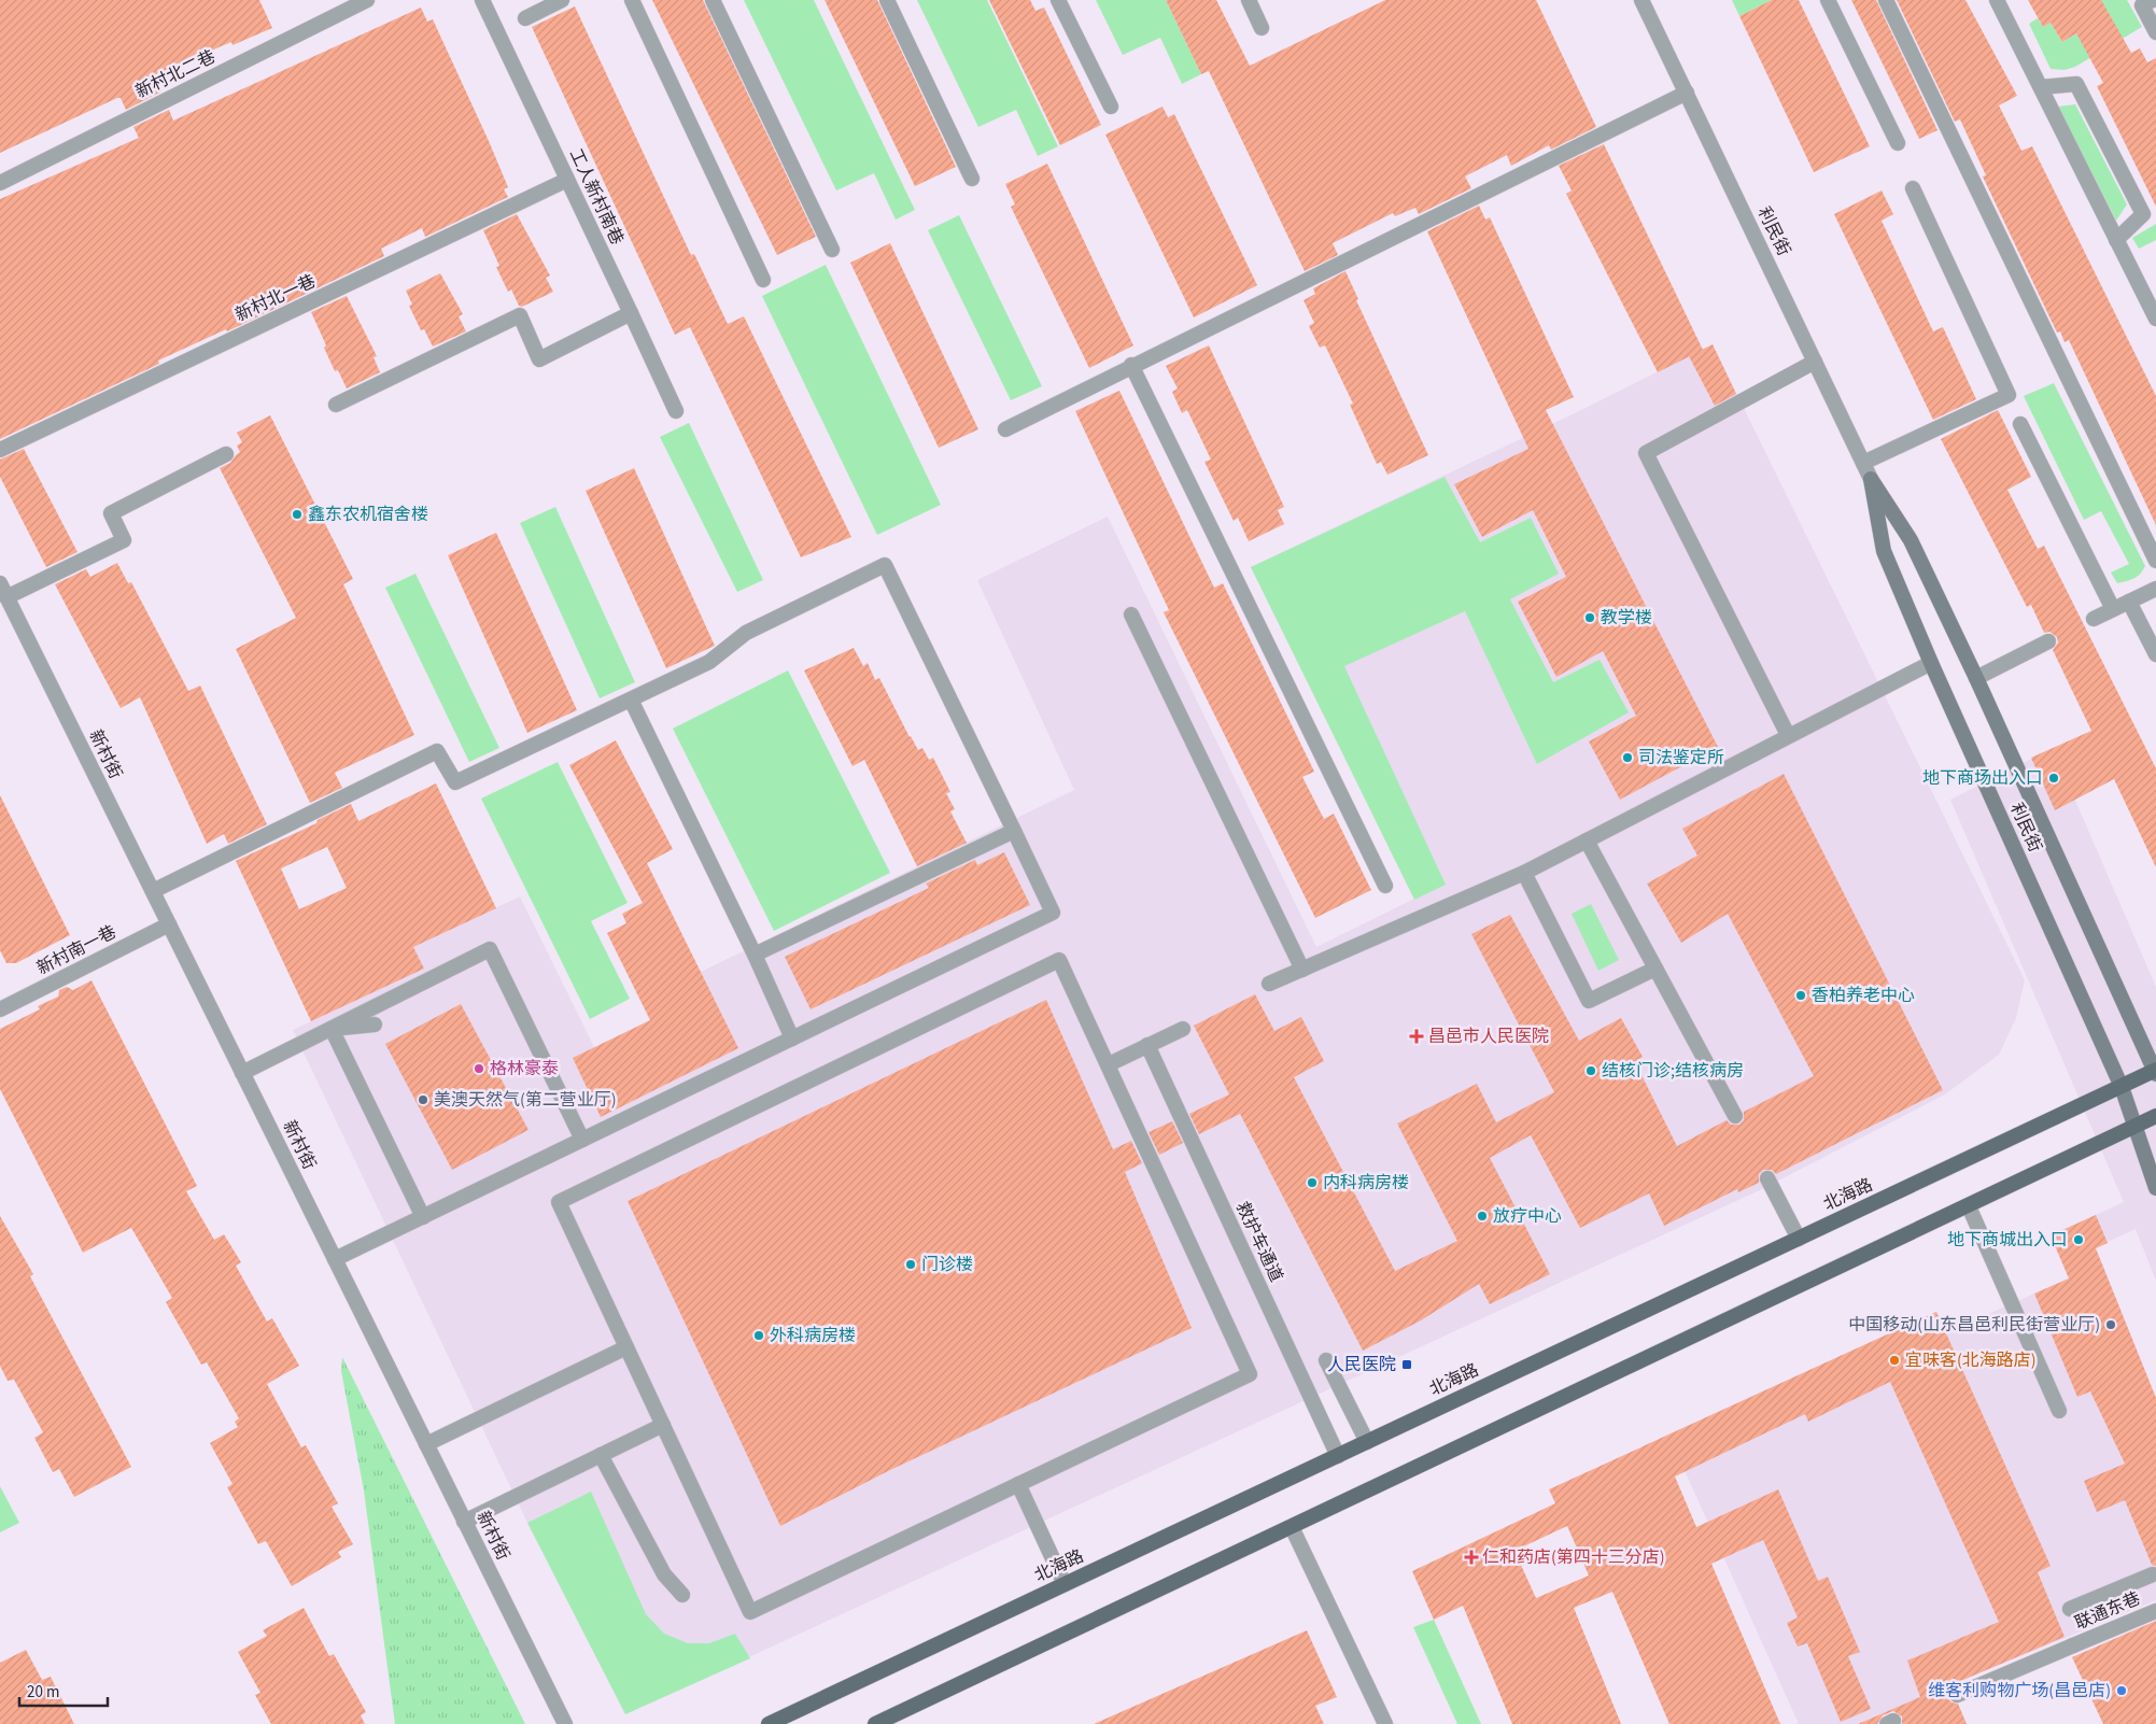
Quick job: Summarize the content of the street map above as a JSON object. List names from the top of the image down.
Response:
{
  "streets": {
    "main road": ["利民街", "北海路"],
    "street": [
      "新村北二巷",
      "工人新村南巷",
      "新村北一巷",
      "新村街",
      "新村南一巷",
      "救护车通道",
      "联通东巷"
    ]
  },
  "crossings": [
    ["工人新村南巷", "新村北一巷"],
    ["利民街", "北海路"],
    ["新村街", "新村南一巷"],
    ["北海路", "救护车通道"]
  ],
  "places": {
    "other": [
      "鑫东农机宿舍楼",
      "教学楼",
      "司法鉴定所",
      "地下商场出入口",
      "香柏养老中心",
      "格林豪泰",
      "结核门诊;结核病房",
      "美澳天然气(第二营业厅)",
      "内科病房楼",
      "放疗中心",
      "地下商城出入口",
      "门诊楼",
      "中国移动(山东昌邑利民街营业厅)",
      "外科病房楼",
      "宜味客(北海路店)",
      "维客利购物广场(昌邑店)"
    ],
    "health": ["昌邑市人民医院", "仁和药店(第四十三分店)"],
    "transit": ["人民医院"]
  },
  "scale_bar": "20 m"
}
